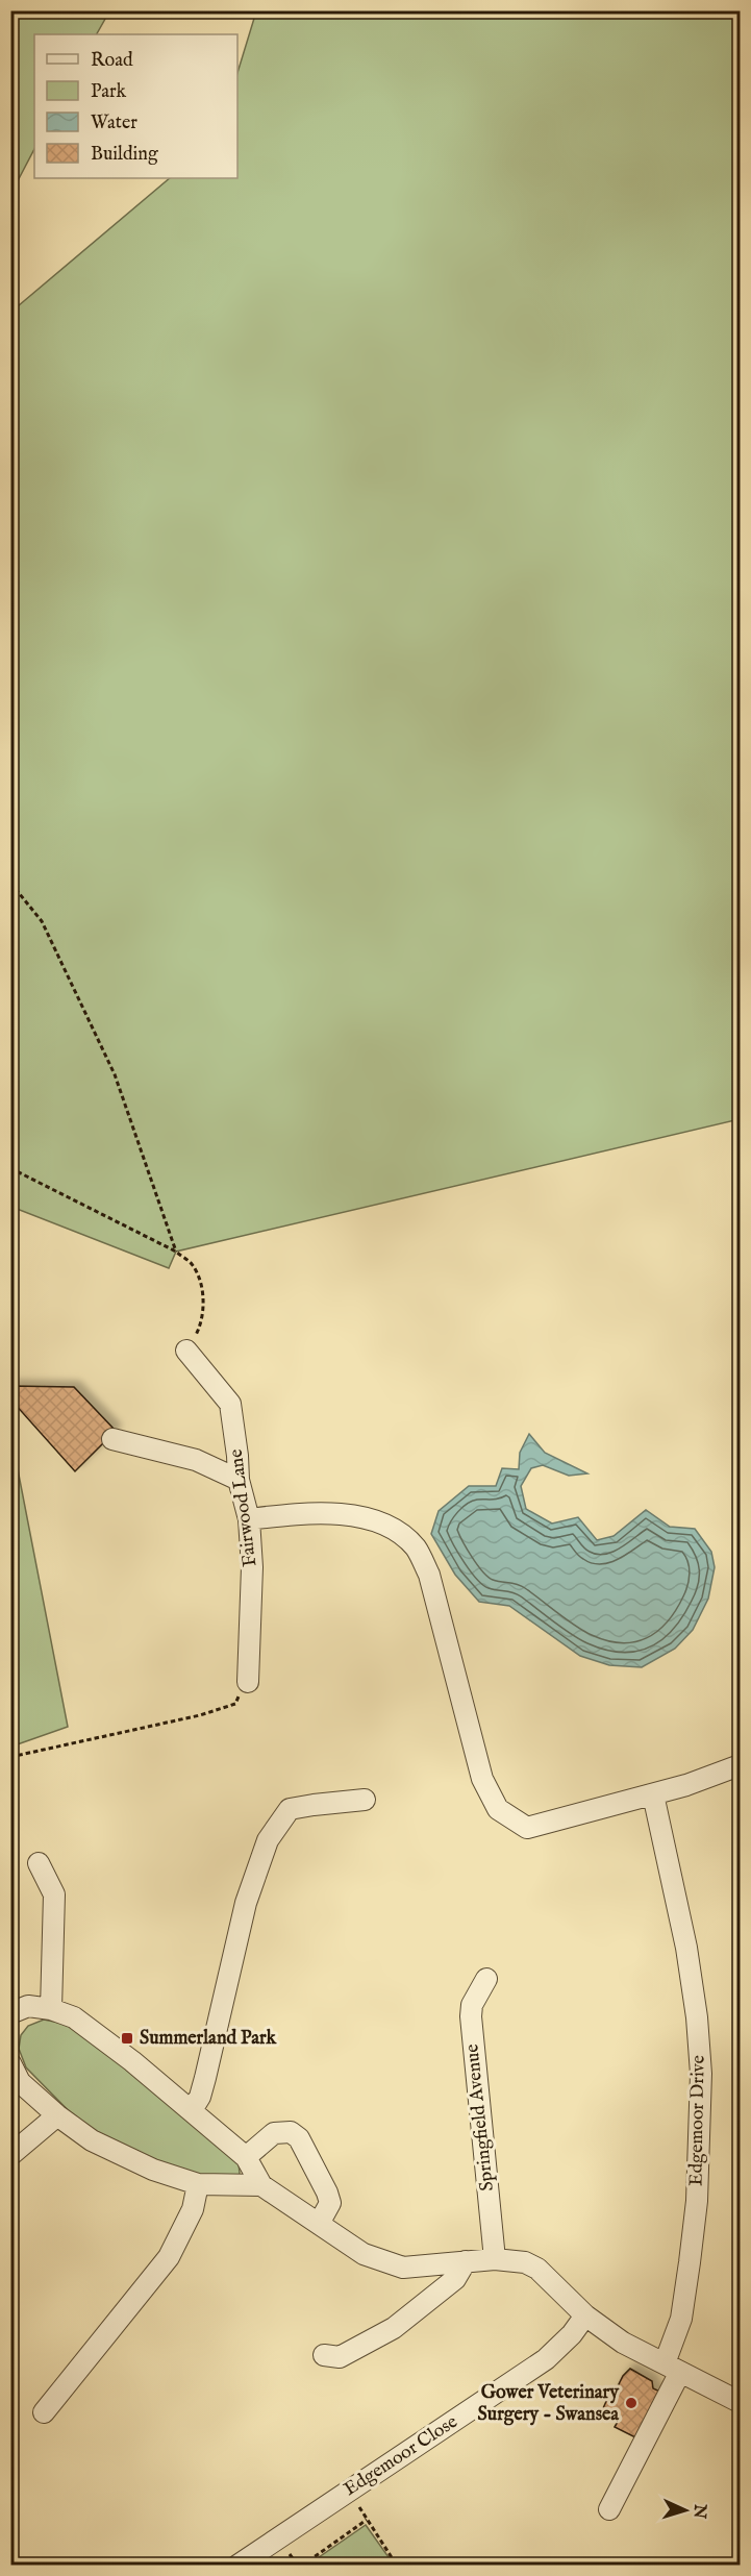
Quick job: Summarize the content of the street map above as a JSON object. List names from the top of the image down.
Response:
{
  "streets": {
    "street": [
      "Fairwood Lane",
      "Springfield Avenue",
      "Edgemoor Drive",
      "Edgemoor Close"
    ]
  },
  "places": {
    "transit": ["Summerland Park"],
    "other": ["Gower Veterinary Surgery - Swansea"]
  },
  "legend": [
    "Road",
    "Park",
    "Water",
    "Building"
  ],
  "north": "right"
}
